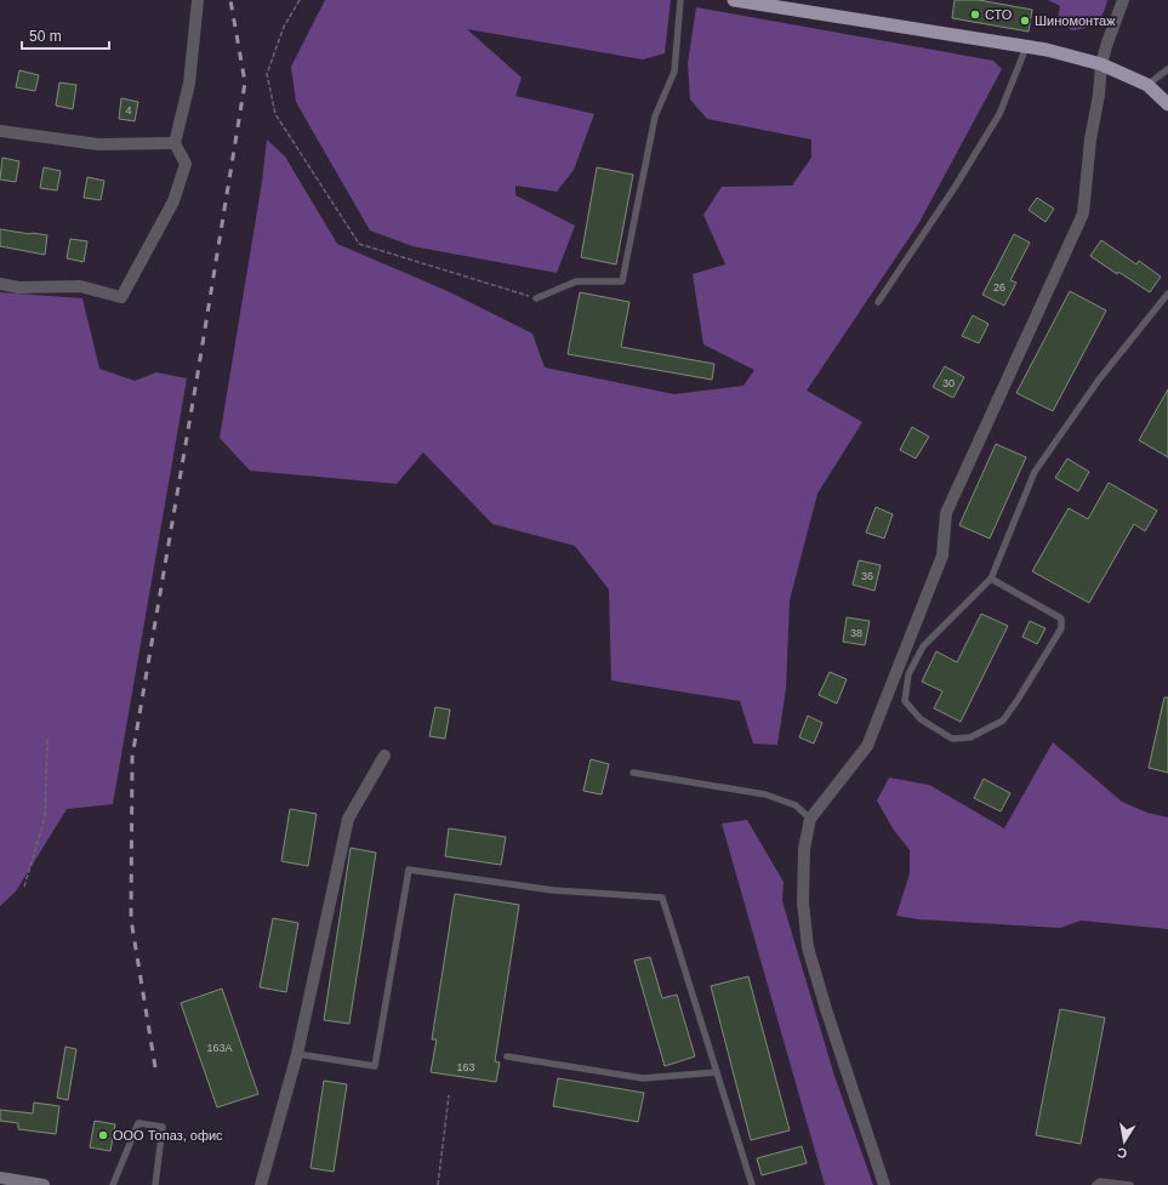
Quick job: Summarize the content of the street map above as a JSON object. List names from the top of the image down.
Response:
{
  "places": ["СТО", "Шиномонтаж", "ООО Топаз, офис"],
  "house_numbers": [
    "4",
    "26",
    "30",
    "36",
    "38",
    "163А",
    "163"
  ],
  "scale_bar": "50 m",
  "north": "bottom"
}
